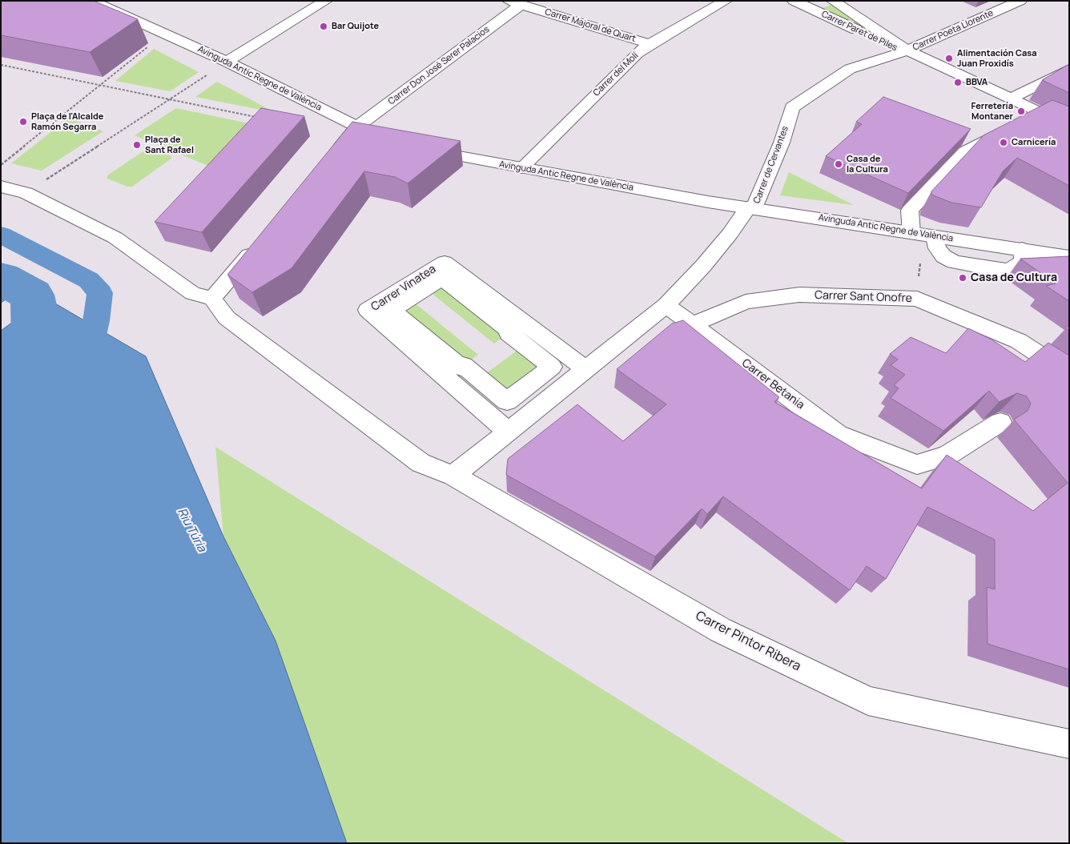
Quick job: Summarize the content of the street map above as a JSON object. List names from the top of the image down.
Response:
{
  "streets": {
    "street": [
      "Carrer Majoral de Quart",
      "Carrer Poeta Llorente",
      "Carrer Paret de Piles",
      "Carrer Don José Serer Palacios",
      "Carrer del Molí",
      "Avinguda Antic Regne de València",
      "Carrer de Cervantes",
      "Carrer Vinatea",
      "Carrer Sant Onofre",
      "Carrer Betania",
      "Carrer Pintor Ribera"
    ]
  },
  "crossings": [
    ["Carrer Majoral de Quart", "Carrer Don José Serer Palacios"],
    ["Carrer Majoral de Quart", "Carrer del Molí"],
    ["Carrer Poeta Llorente", "Carrer Paret de Piles"],
    ["Carrer Poeta Llorente", "Carrer de Cervantes"],
    ["Carrer Paret de Piles", "Carrer de Cervantes"],
    ["Carrer Don José Serer Palacios", "Avinguda Antic Regne de València"],
    ["Carrer del Molí", "Avinguda Antic Regne de València"],
    ["Avinguda Antic Regne de València", "Carrer de Cervantes"],
    ["Carrer Sant Onofre", "Carrer Betania"]
  ],
  "water": ["Riu Túria"],
  "places": [
    "Bar Quijote",
    "Alimentación Casa Juan Proxidís",
    "BBVA",
    "Ferretería Montaner",
    "Plaça de l'Alcalde Ramón Segarra",
    "Carnicería",
    "Plaça de Sant Rafael",
    "Casa de la Cultura",
    "Casa de Cultura"
  ]
}
